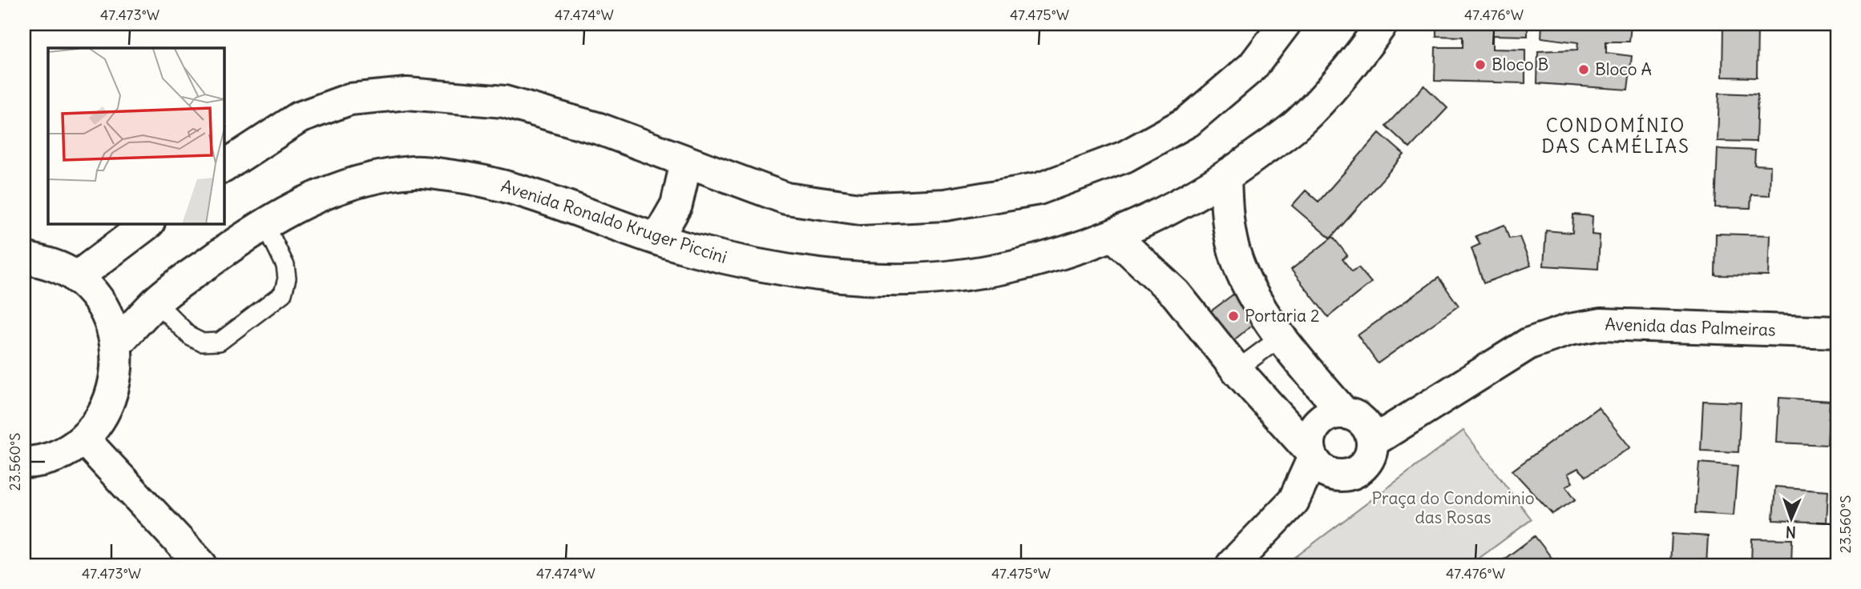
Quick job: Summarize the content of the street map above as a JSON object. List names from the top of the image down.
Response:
{
  "streets": {
    "street": ["Avenida Ronaldo Kruger Piccini", "Avenida das Palmeiras"]
  },
  "districts": ["CONDOMÍNIO DAS CAMÉLIAS"],
  "parks": ["Praça do Condominio das Rosas"],
  "places": ["Bloco B", "Bloco A", "Portaria 2"],
  "north": "bottom",
  "coordinates": [
    "47.473°W",
    "47.474°W",
    "47.475°W",
    "47.476°W",
    "23.560°S"
  ]
}
